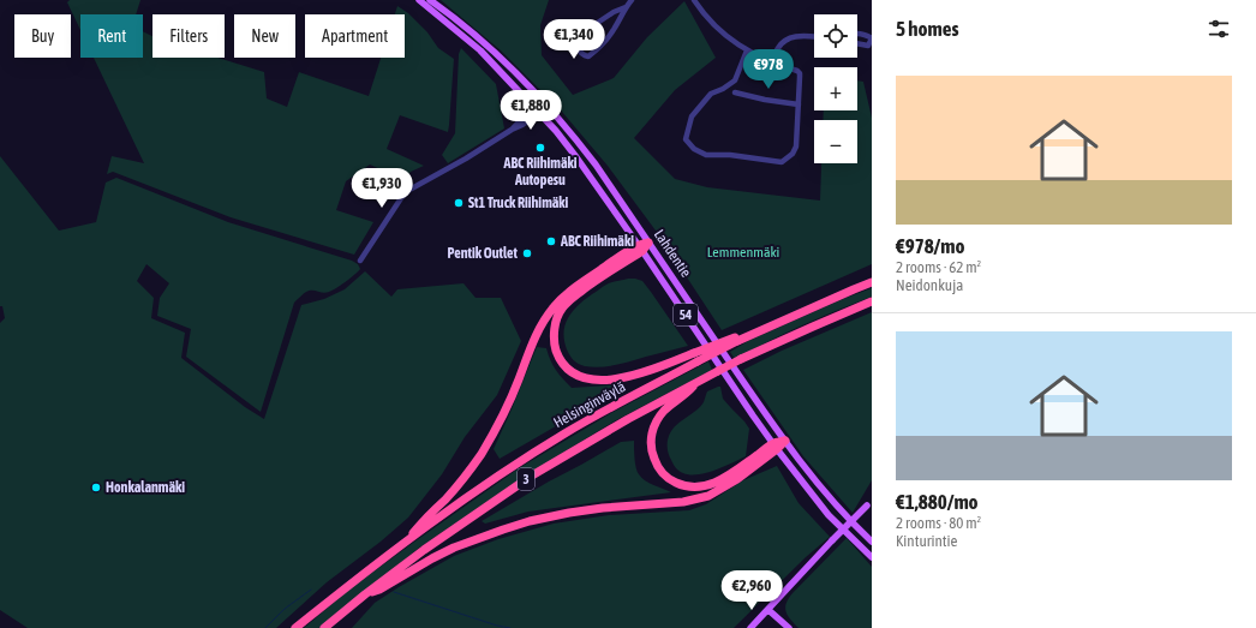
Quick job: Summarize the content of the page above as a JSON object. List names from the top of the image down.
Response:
{
  "streets": {
    "highway": ["Helsinginväylä", "3"],
    "main road": ["Lahdentie", "54"]
  },
  "parks": ["Lemmenmäki"],
  "places": [
    "ABC Riihimäki Autopesu",
    "St1 Truck Riihimäki",
    "ABC Riihimäki",
    "Pentik Outlet",
    "Honkalanmäki"
  ],
  "page": {
    "heading": "5 homes",
    "map_buttons": ["+", "−"],
    "chip": [
      "Buy",
      "Rent",
      "Filters",
      "New",
      "Apartment"
    ],
    "price": [
      "€1,340",
      "€978",
      "€1,880",
      "€1,930",
      "€2,960"
    ],
    "list": [
      {
        "name": "€978/mo",
        "note": "2 rooms · 62 m² · Neidonkuja"
      },
      {
        "name": "€1,880/mo",
        "note": "2 rooms · 80 m² · Kinturintie"
      }
    ]
  }
}
